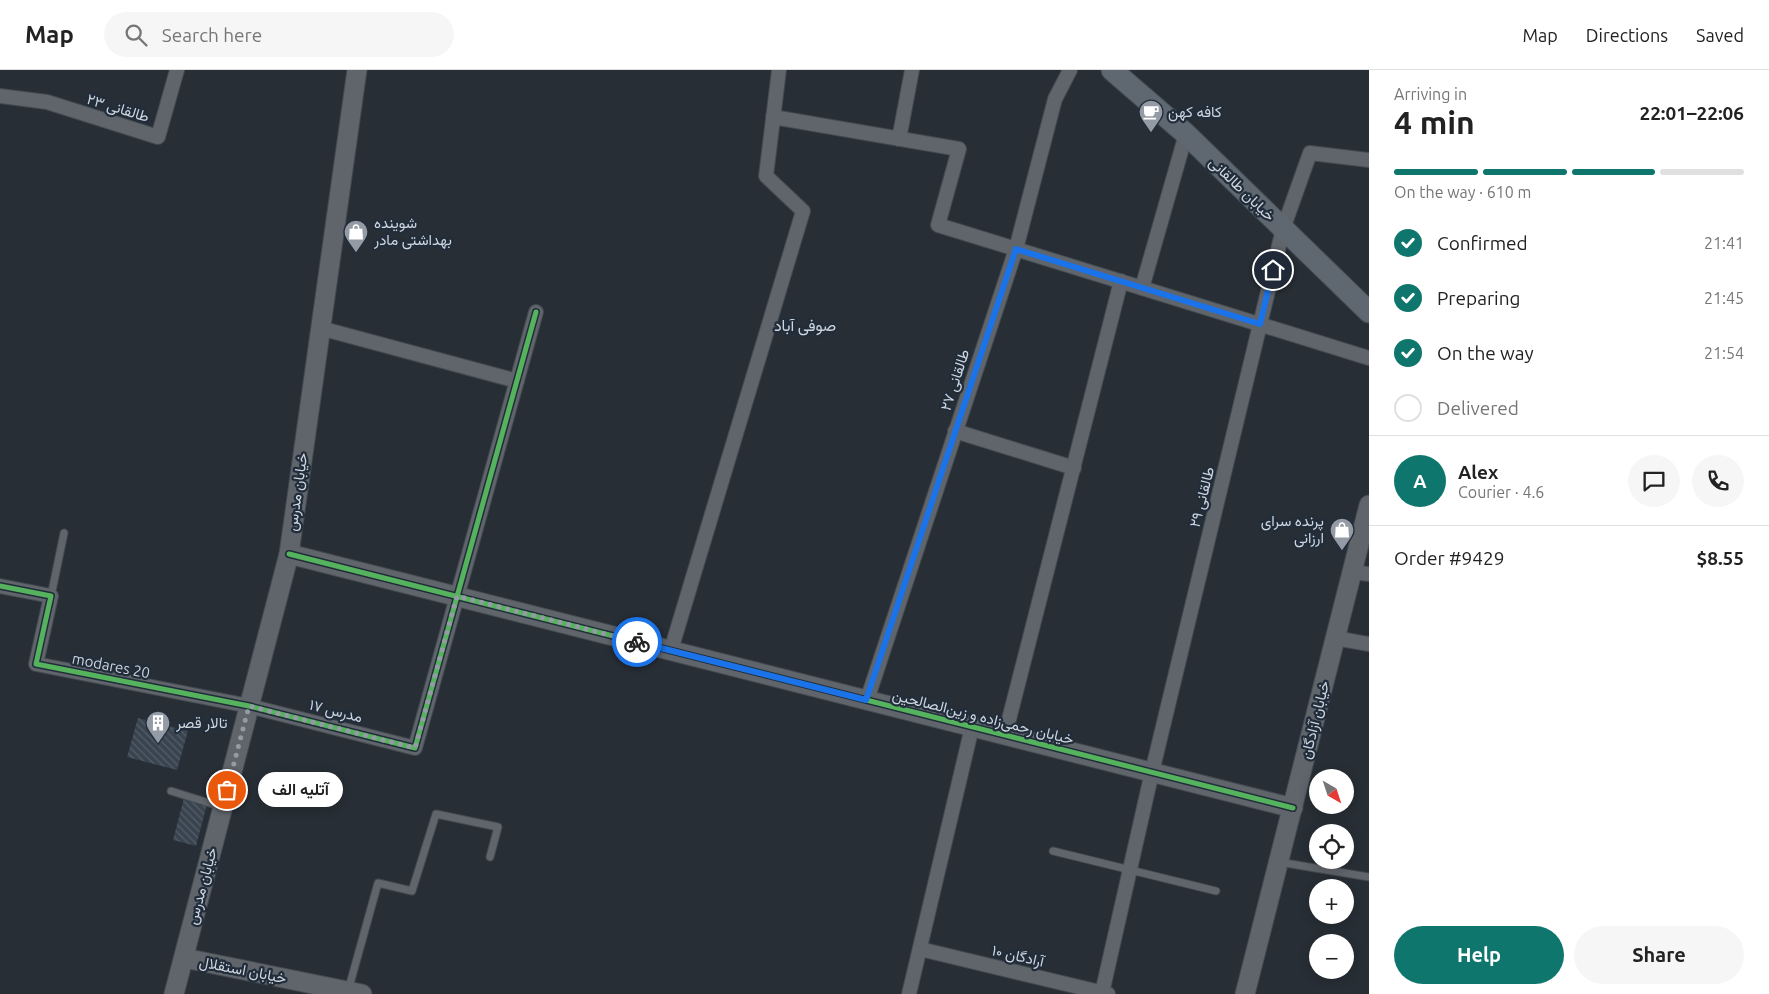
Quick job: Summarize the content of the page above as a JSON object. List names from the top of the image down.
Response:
{
  "streets": {
    "main road": [
      "خیابان طالقانی",
      "خیابان مدرس",
      "خیابان رحمی‌زاده و زین‌الصالحین",
      "خیابان آزادگان",
      "خیابان استقلال"
    ],
    "street": [
      "طالقانی ۲۳",
      "طالقانی ۲۷",
      "طالقانی ۲۹",
      "modares 20",
      "مدرس ۱۷",
      "آرادگان ۱۰"
    ]
  },
  "crossings": [
    ["خیابان طالقانی", "طالقانی ۲۹"],
    ["طالقانی ۲۷", "خیابان رحمی‌زاده و زین‌الصالحین"],
    ["خیابان مدرس", "modares 20"],
    ["خیابان مدرس", "مدرس ۱۷"],
    ["خیابان مدرس", "خیابان رحمی‌زاده و زین‌الصالحین"],
    ["خیابان مدرس", "خیابان استقلال"],
    ["طالقانی ۲۹", "خیابان رحمی‌زاده و زین‌الصالحین"],
    ["طالقانی ۲۹", "آرادگان ۱۰"],
    ["modares 20", "مدرس ۱۷"],
    ["مدرس ۱۷", "خیابان رحمی‌زاده و زین‌الصالحین"],
    ["خیابان رحمی‌زاده و زین‌الصالحین", "خیابان آزادگان"]
  ],
  "districts": ["صوفی آباد"],
  "places": {
    "cafe": ["کافه کهن"],
    "shop": ["شوینده بهداشتی مادر", "پرنده سرای ارزانی"],
    "building": ["تالار قصر"],
    "other": ["آتلیه الف"]
  },
  "north": "bottom right",
  "page": {
    "header": "Map",
    "search": "Search here",
    "nav": ["Map", "Directions", "Saved"],
    "heading": ["4 min", "Arriving in", "22:01–22:06"],
    "panel": [
      "Alex",
      "Courier · 4.6",
      "Order #9429",
      "$8.55"
    ],
    "bar": "On the way · 610 m",
    "list": [
      ["Confirmed", "21:41"],
      ["Preparing", "21:45"],
      ["On the way", "21:54"],
      "Delivered"
    ],
    "round": "A",
    "map_buttons": ["+", "−"],
    "bubble": "آتلیه الف",
    "buttons": ["Help", "Share"]
  }
}
